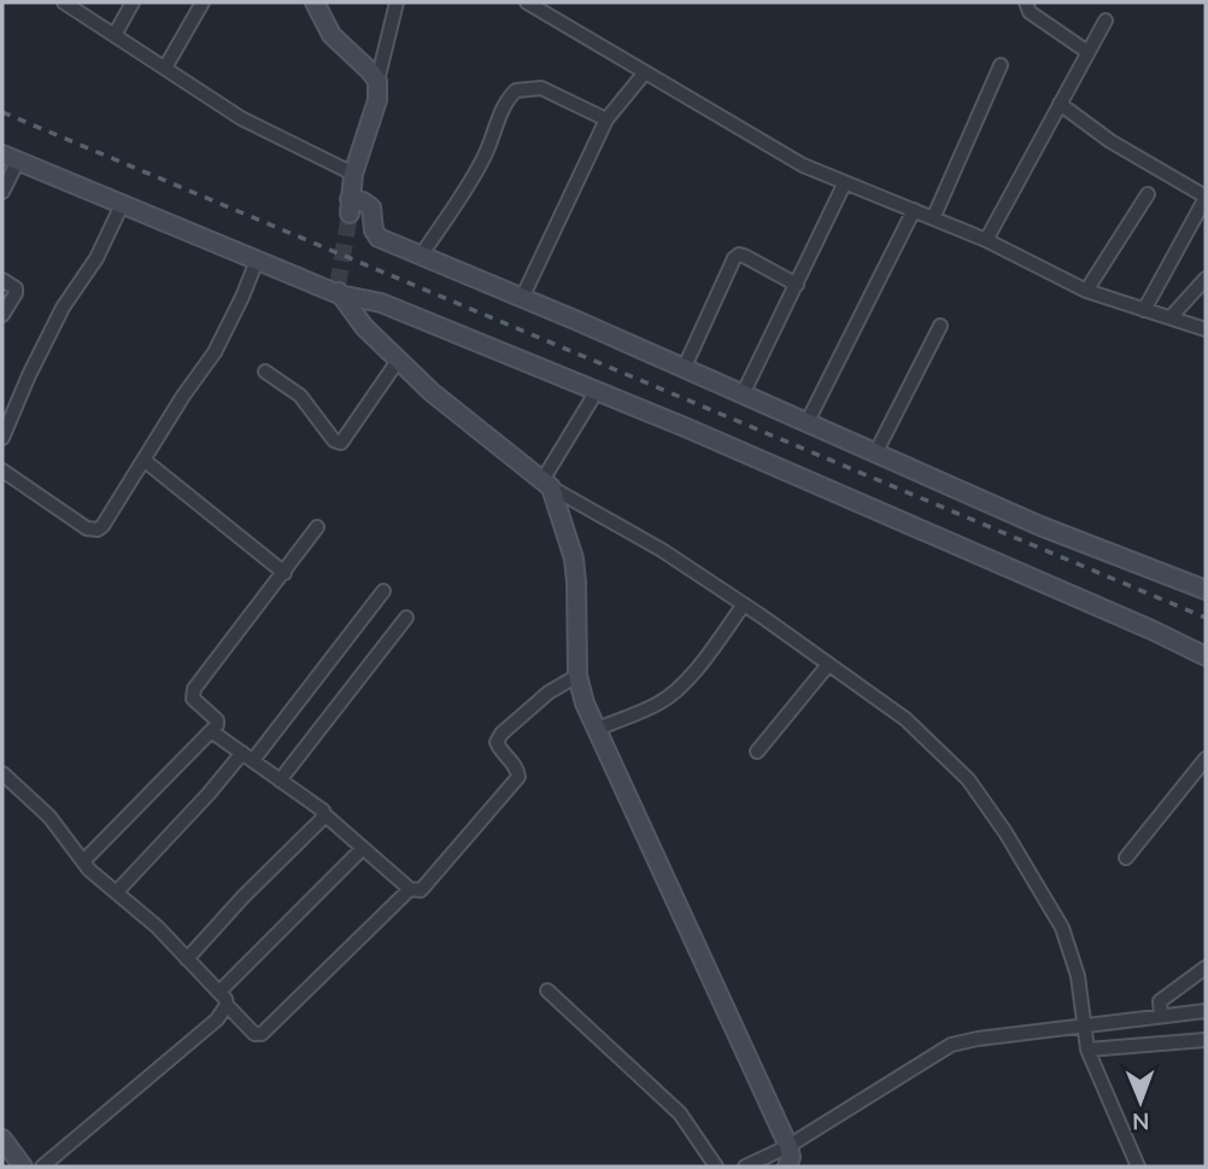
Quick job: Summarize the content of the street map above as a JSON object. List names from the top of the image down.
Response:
{
  "north": "bottom"
}
